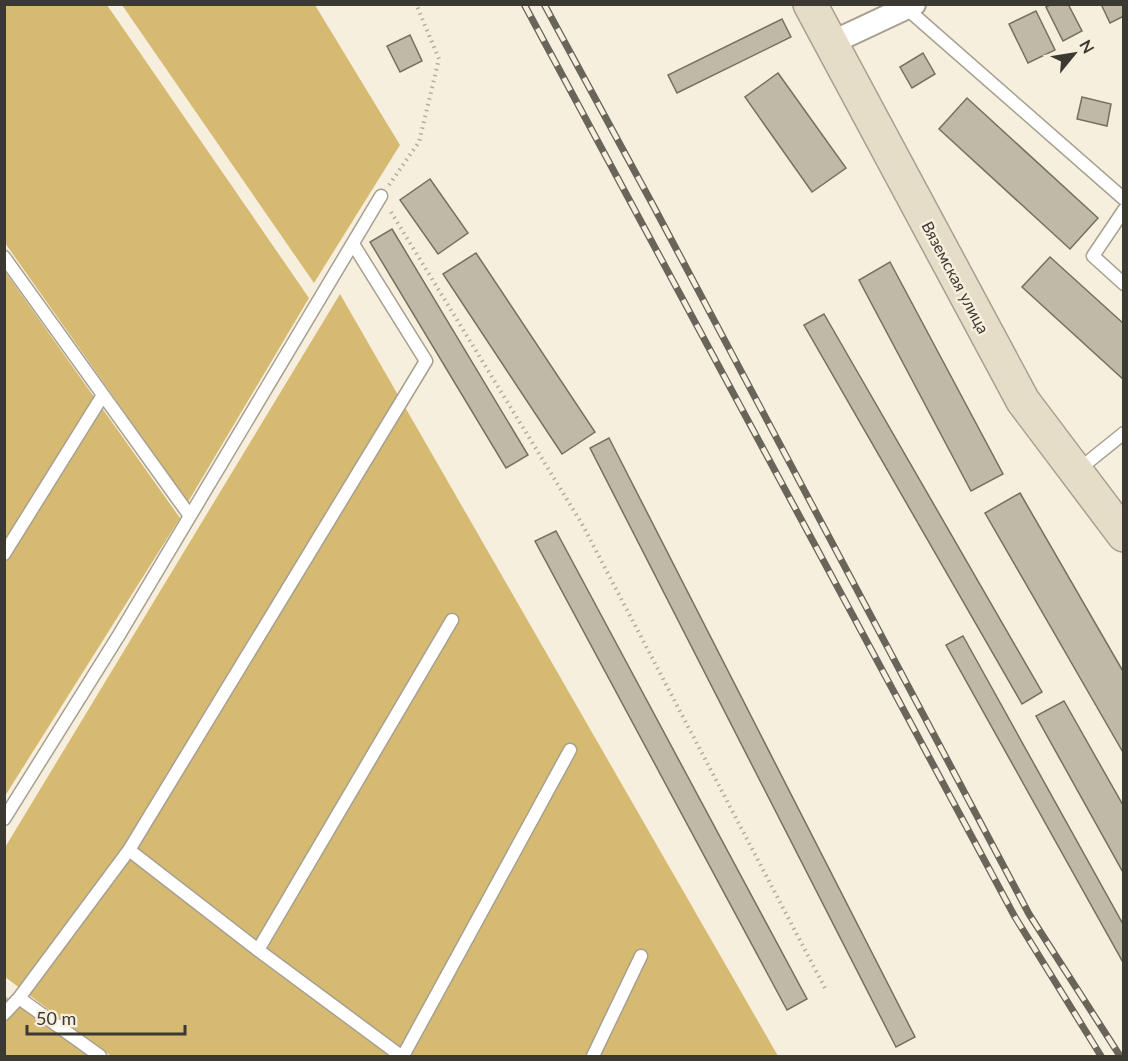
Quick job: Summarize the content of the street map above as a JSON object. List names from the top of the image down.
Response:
{
  "streets": {
    "main road": ["Вяземская улица"]
  },
  "scale_bar": "50 m",
  "north": "top right"
}
